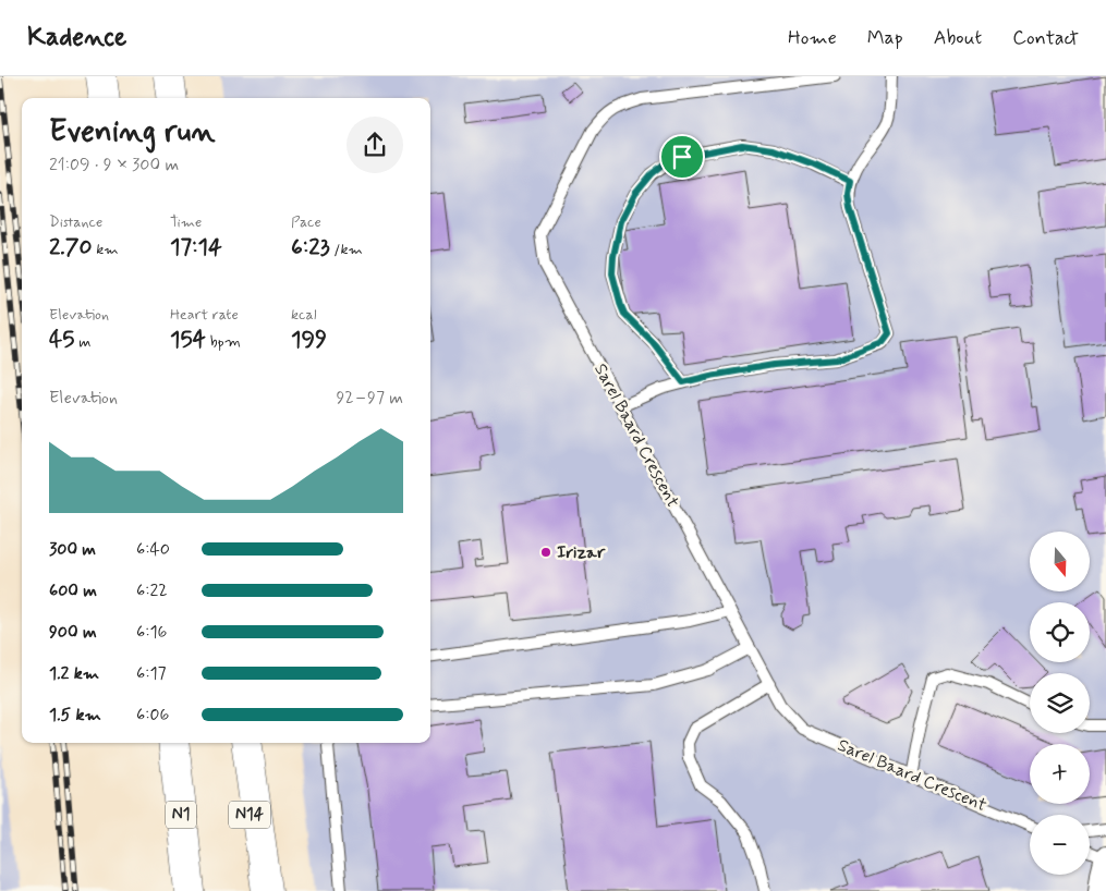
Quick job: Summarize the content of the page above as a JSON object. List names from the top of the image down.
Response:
{
  "streets": {
    "highway": ["N1", "N14"],
    "lane": ["Sarel Baard Crescent"]
  },
  "places": ["Irizar"],
  "north": "bottom",
  "page": {
    "header": "Kadence",
    "nav": [
      "Home",
      "Map",
      "About",
      "Contact"
    ],
    "heading": ["Evening run", "21:09 · 9 × 300 m"],
    "stats": [
      ["Distance", "2.70 km"],
      ["Time", "17:14"],
      ["Pace", "6:23 /km"],
      ["Elevation", "45 m"],
      ["Heart rate", "154 bpm"],
      ["kcal", "199"]
    ],
    "chart": ["Elevation", "92–97 m"],
    "list": [
      {
        "name": "300 m",
        "note": "6:40"
      },
      {
        "name": "600 m",
        "note": "6:22"
      },
      {
        "name": "900 m",
        "note": "6:16"
      },
      {
        "name": "1.2 km",
        "note": "6:17"
      },
      {
        "name": "1.5 km",
        "note": "6:06"
      }
    ],
    "map_buttons": ["+", "−"]
  }
}
